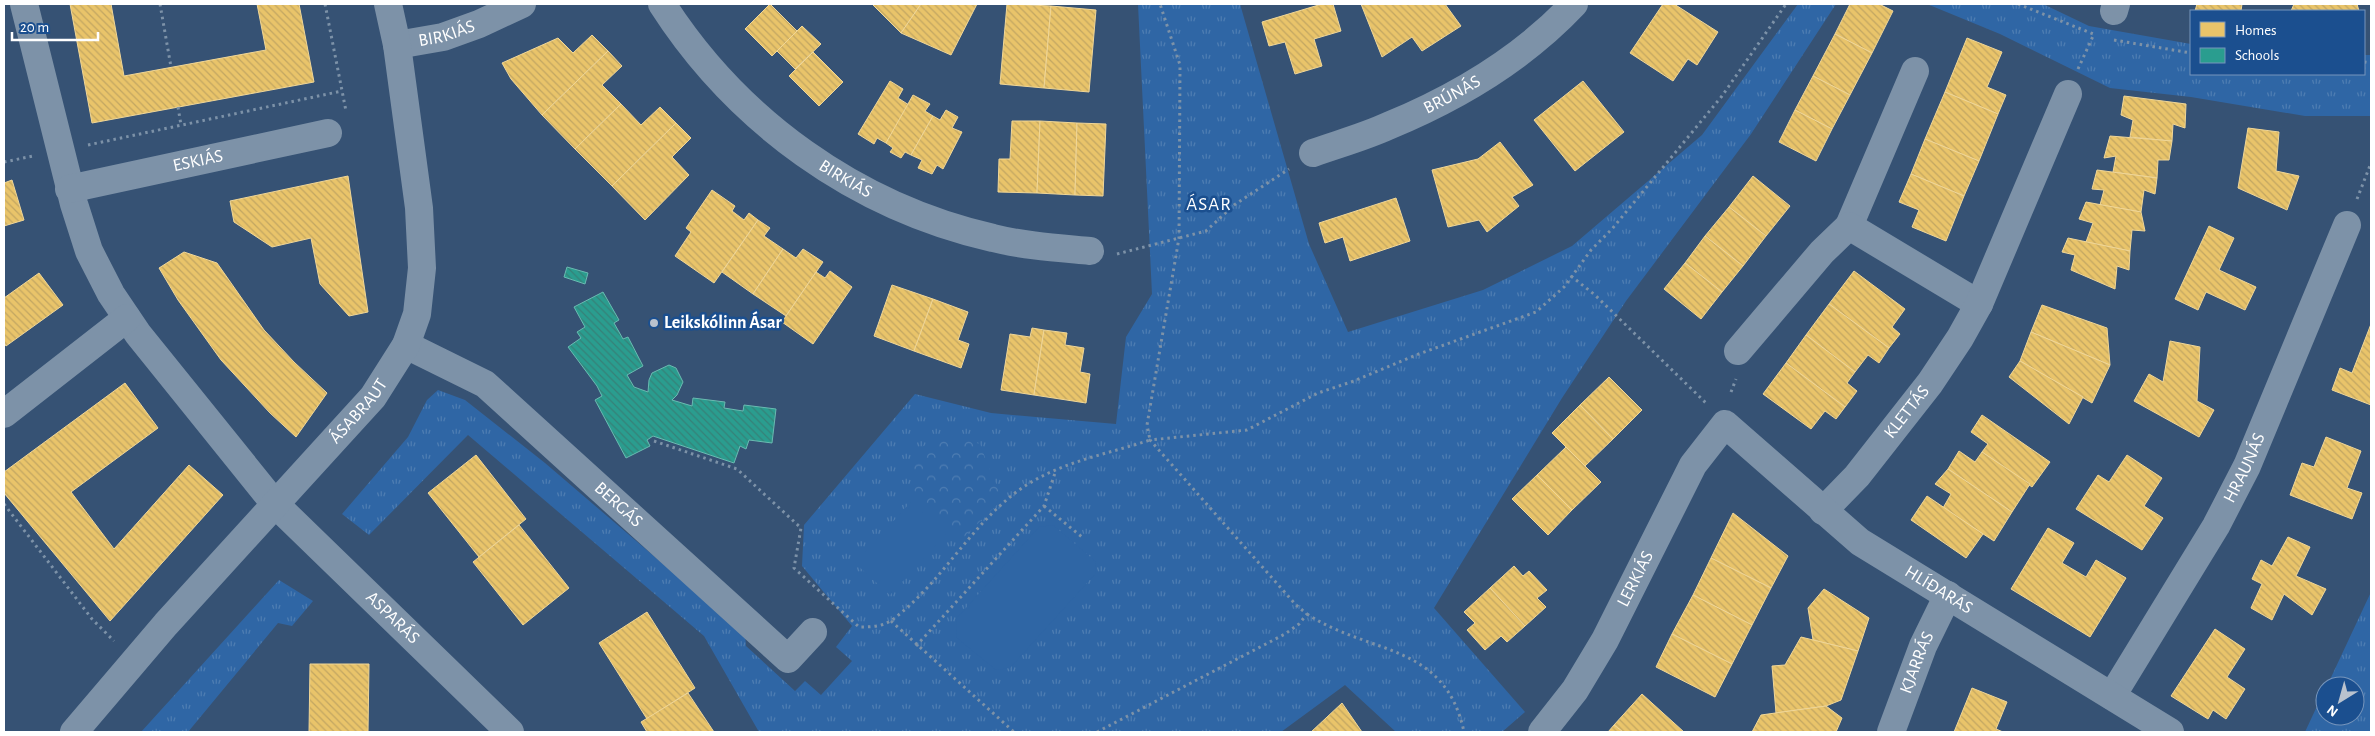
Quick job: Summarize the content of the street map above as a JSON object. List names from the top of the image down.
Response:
{
  "streets": {
    "street": [
      "BIRKIÁS",
      "BRÚNÁS",
      "ESKIÁS",
      "ÁSABRAUT",
      "KLETTÁS",
      "HRAUNÁS",
      "BERGÁS",
      "LERKIÁS",
      "HLÍÐARÁS",
      "ASPARÁS",
      "KJARRÁS"
    ]
  },
  "crossings": [
    ["BIRKIÁS", "ÁSABRAUT"],
    ["ÁSABRAUT", "BERGÁS"],
    ["ÁSABRAUT", "ASPARÁS"],
    ["KLETTÁS", "HLÍÐARÁS"],
    ["HRAUNÁS", "HLÍÐARÁS"],
    ["LERKIÁS", "HLÍÐARÁS"],
    ["HLÍÐARÁS", "KJARRÁS"]
  ],
  "districts": ["ÁSAR"],
  "places": ["Leikskólinn Ásar"],
  "legend": ["Homes", "Schools"],
  "scale_bar": "20 m",
  "north": "bottom left"
}
